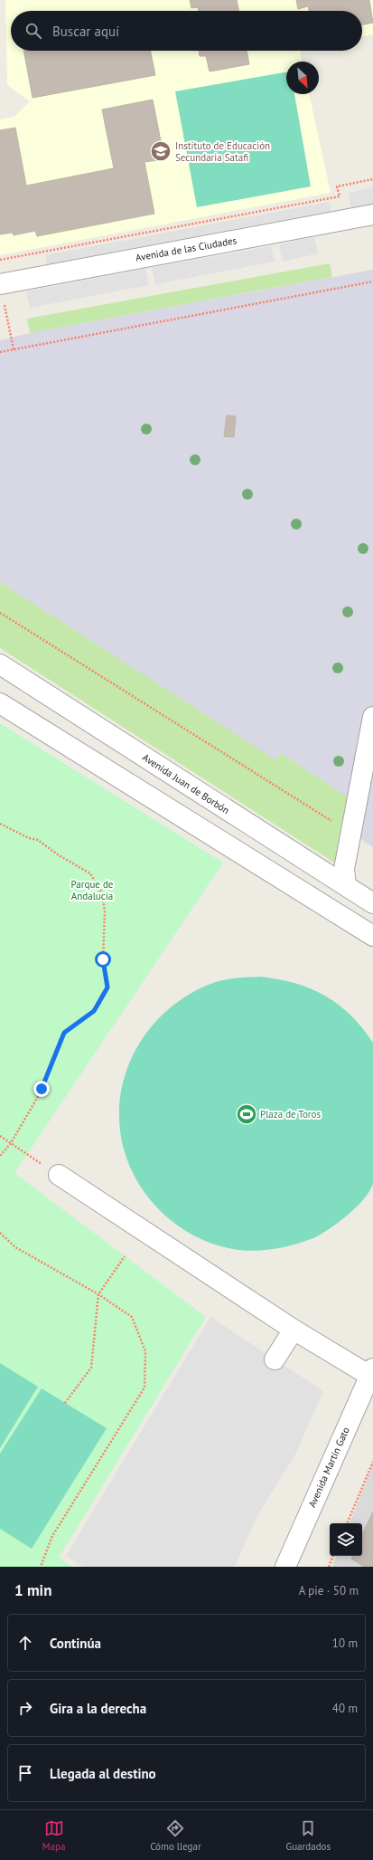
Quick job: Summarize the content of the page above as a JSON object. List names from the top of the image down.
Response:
{
  "streets": {
    "street": ["Avenida de las Ciudades", "Avenida Juan de Borbón", "Avenida Martín Gato"]
  },
  "parks": ["Parque de Andalucía"],
  "places": {
    "school or university": ["Instituto de Educación Secundaria Satafi"],
    "sports": ["Plaza de Toros"]
  },
  "north": "bottom right",
  "page": {
    "search": "Buscar aquí",
    "heading": ["1 min", "A pie · 50 m"],
    "list": [
      ["Continúa", "10 m"],
      ["Gira a la derecha", "40 m"],
      "Llegada al destino"
    ],
    "nav": ["Mapa", "Cómo llegar", "Guardados"]
  }
}
